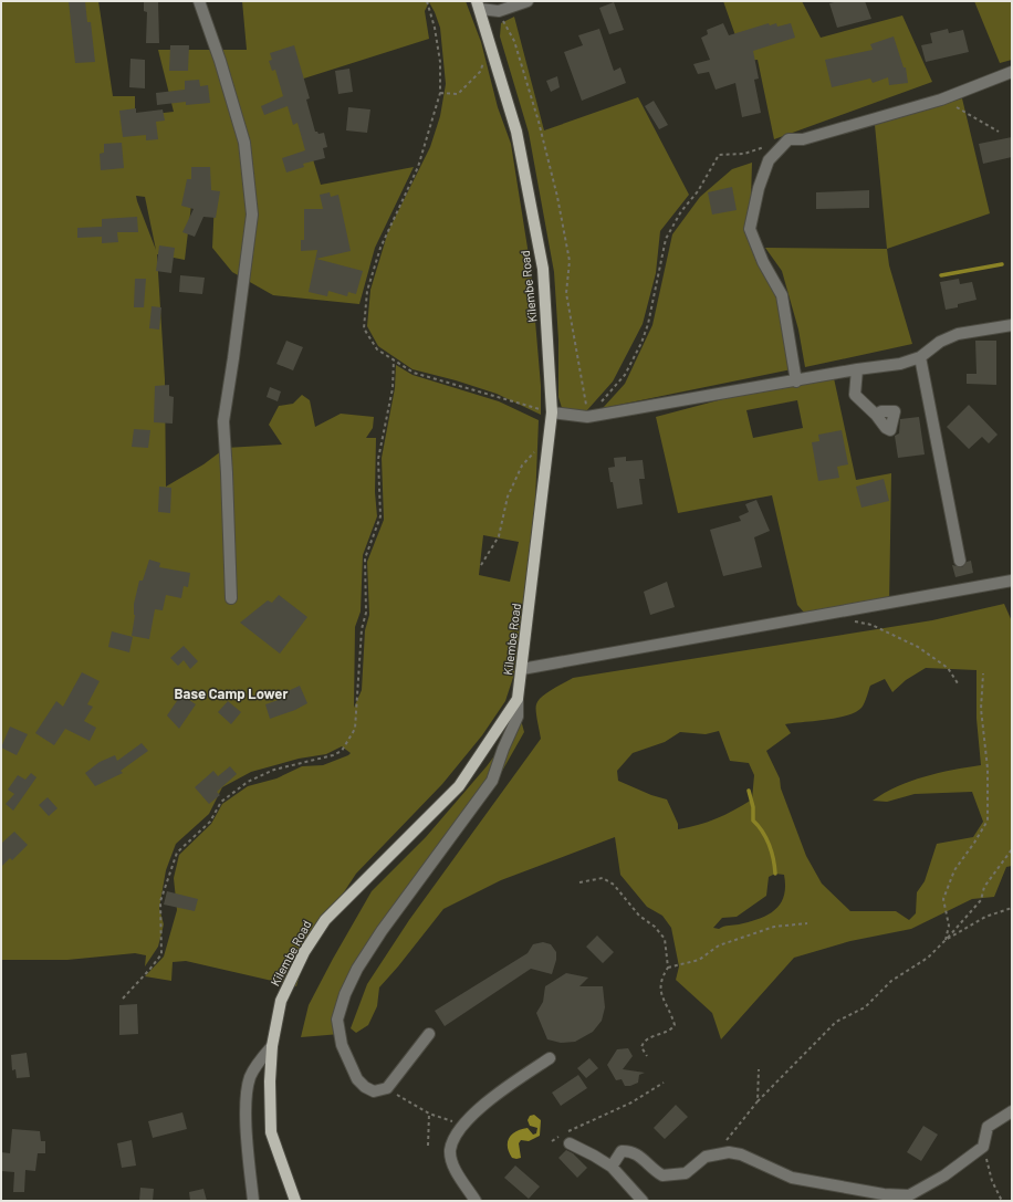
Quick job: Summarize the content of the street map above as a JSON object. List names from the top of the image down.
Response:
{
  "streets": {
    "main road": ["Kilembe Road"]
  },
  "districts": ["Base Camp Lower"]
}
